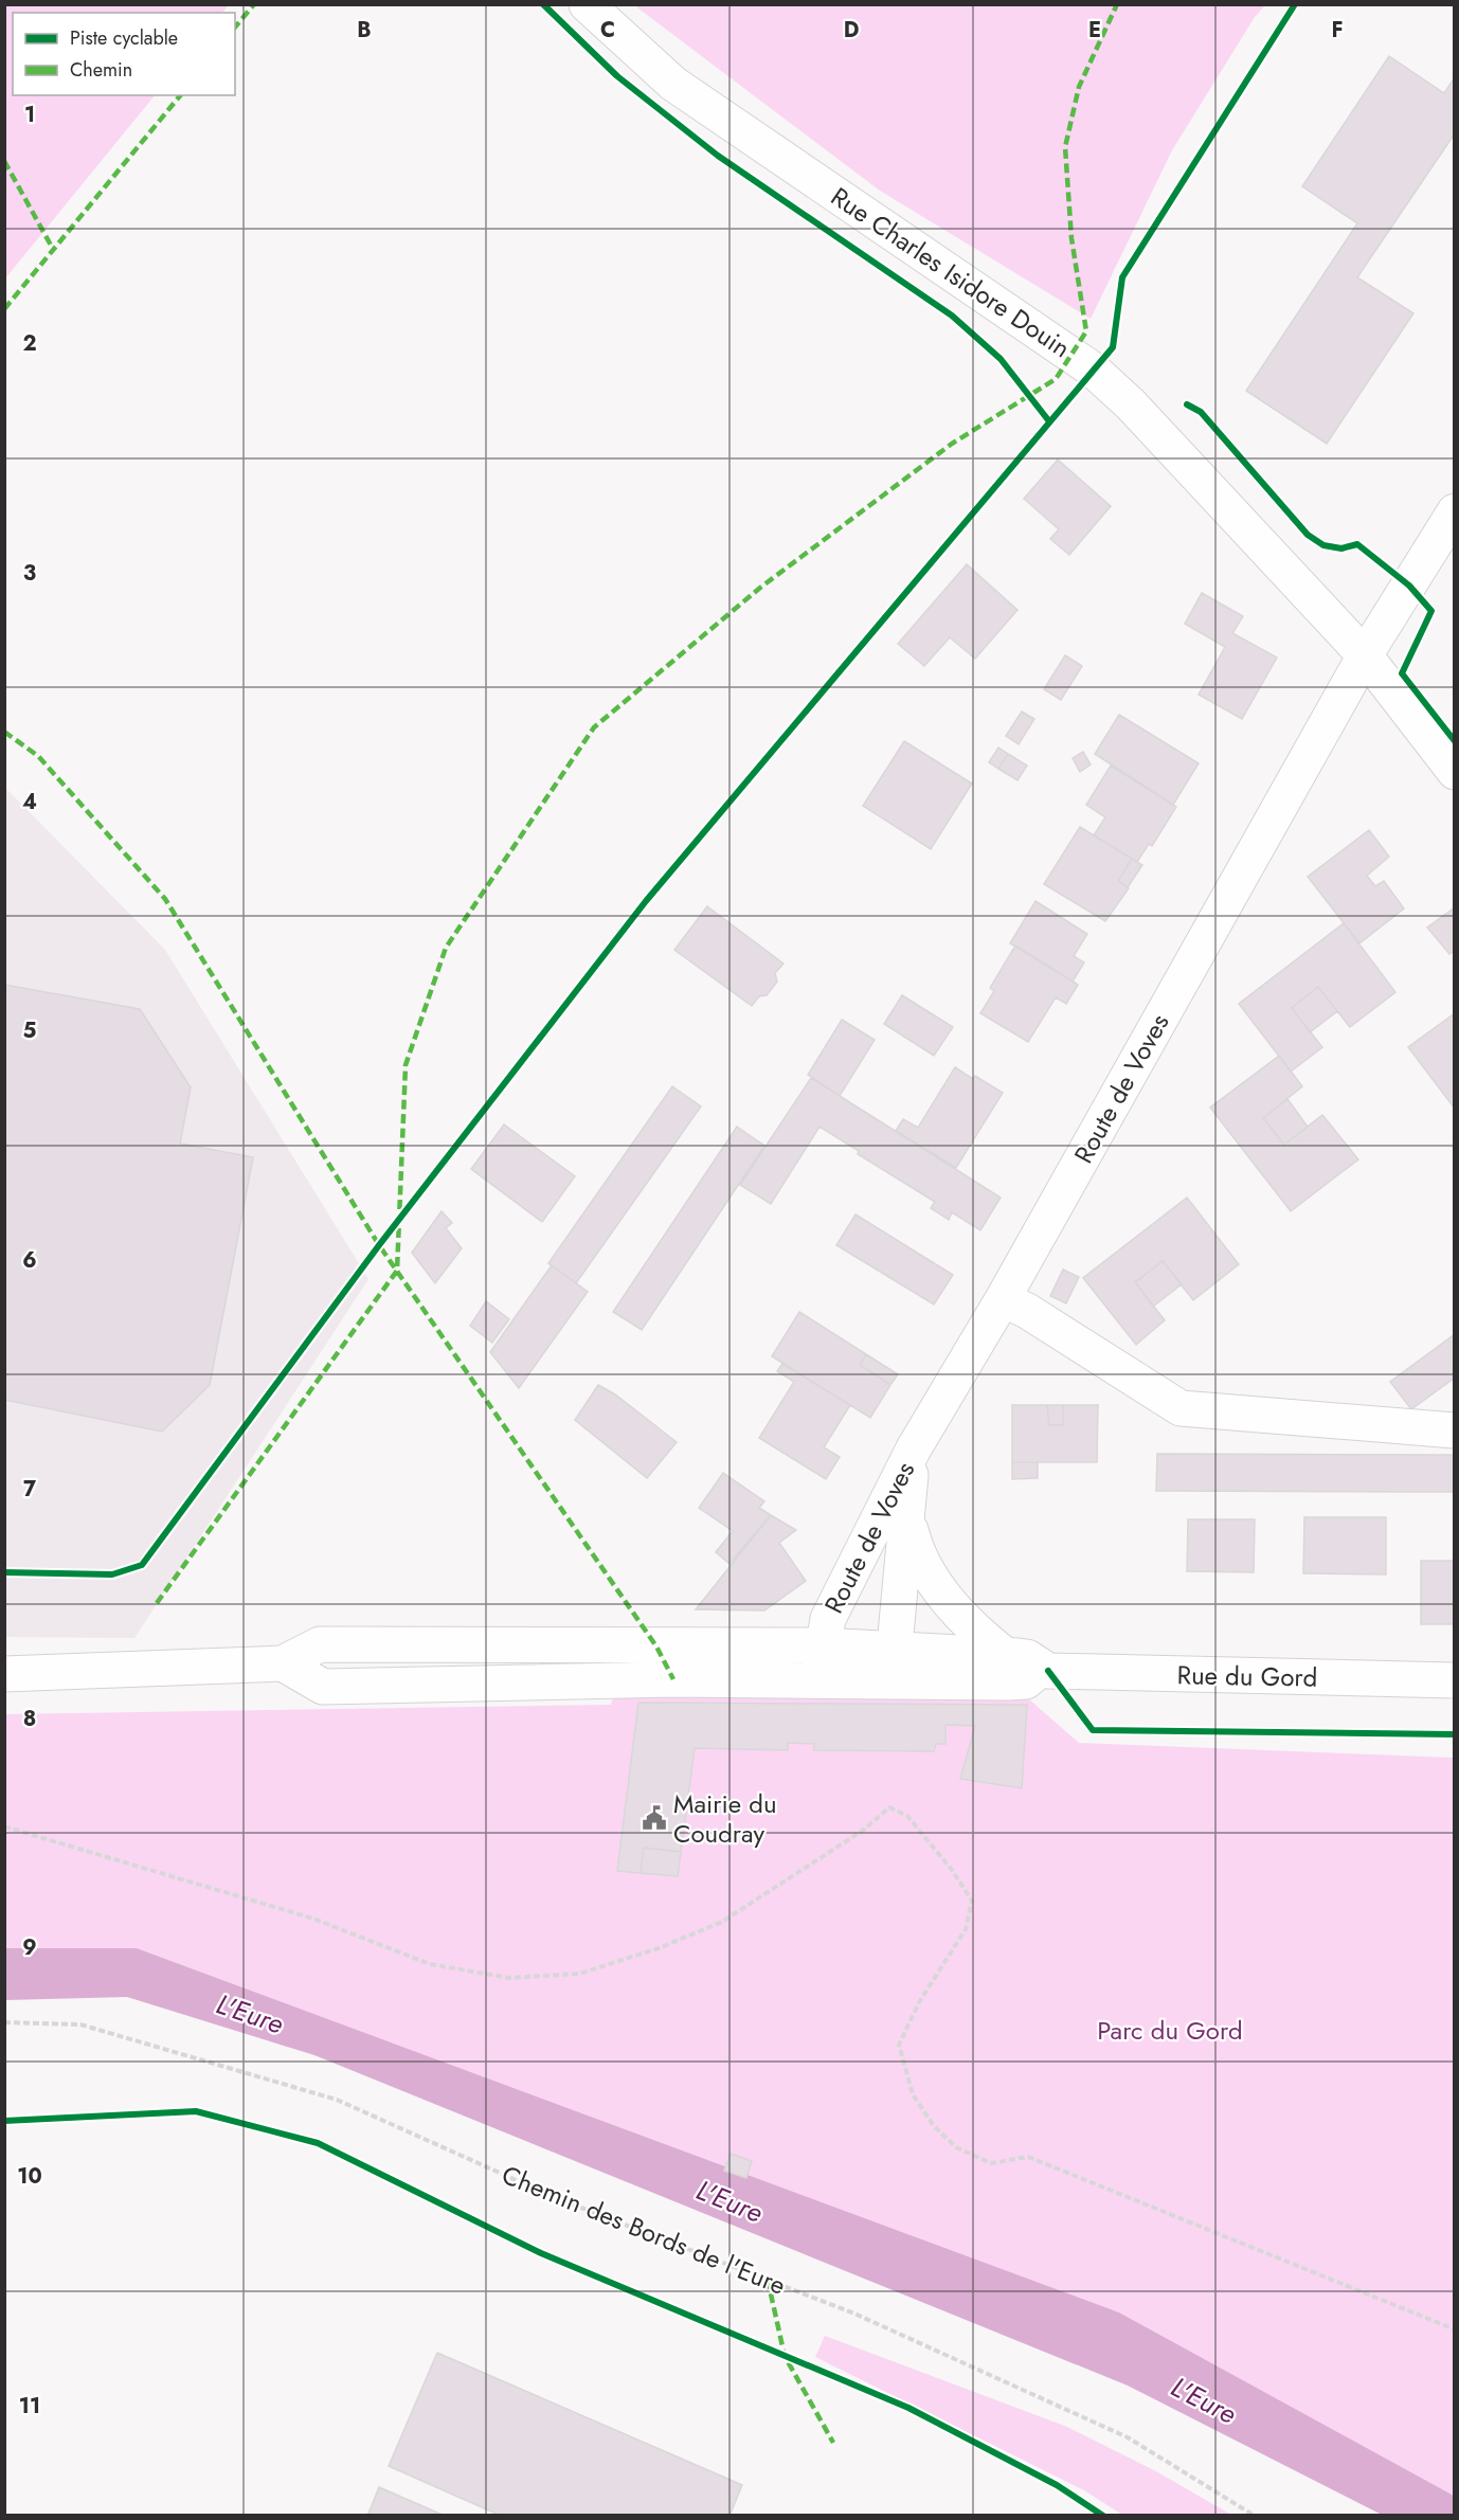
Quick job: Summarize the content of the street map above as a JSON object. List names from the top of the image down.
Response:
{
  "streets": {
    "street": ["Rue Charles Isidore Douin", "Route de Voves", "Rue du Gord"],
    "path": ["Chemin des Bords de l'Eure"]
  },
  "crossings": [
    ["Rue Charles Isidore Douin", "Route de Voves"],
    ["Route de Voves", "Rue du Gord"]
  ],
  "water": ["L'Eure"],
  "parks": ["Parc du Gord"],
  "places": {
    "public building": ["Mairie du Coudray"]
  },
  "legend": ["Piste cyclable", "Chemin"],
  "grid": {
    "columns": [
      "B",
      "C",
      "D",
      "E",
      "F"
    ],
    "rows": [
      "1",
      "2",
      "3",
      "4",
      "5",
      "6",
      "7",
      "8",
      "9",
      "10",
      "11"
    ]
  }
}
